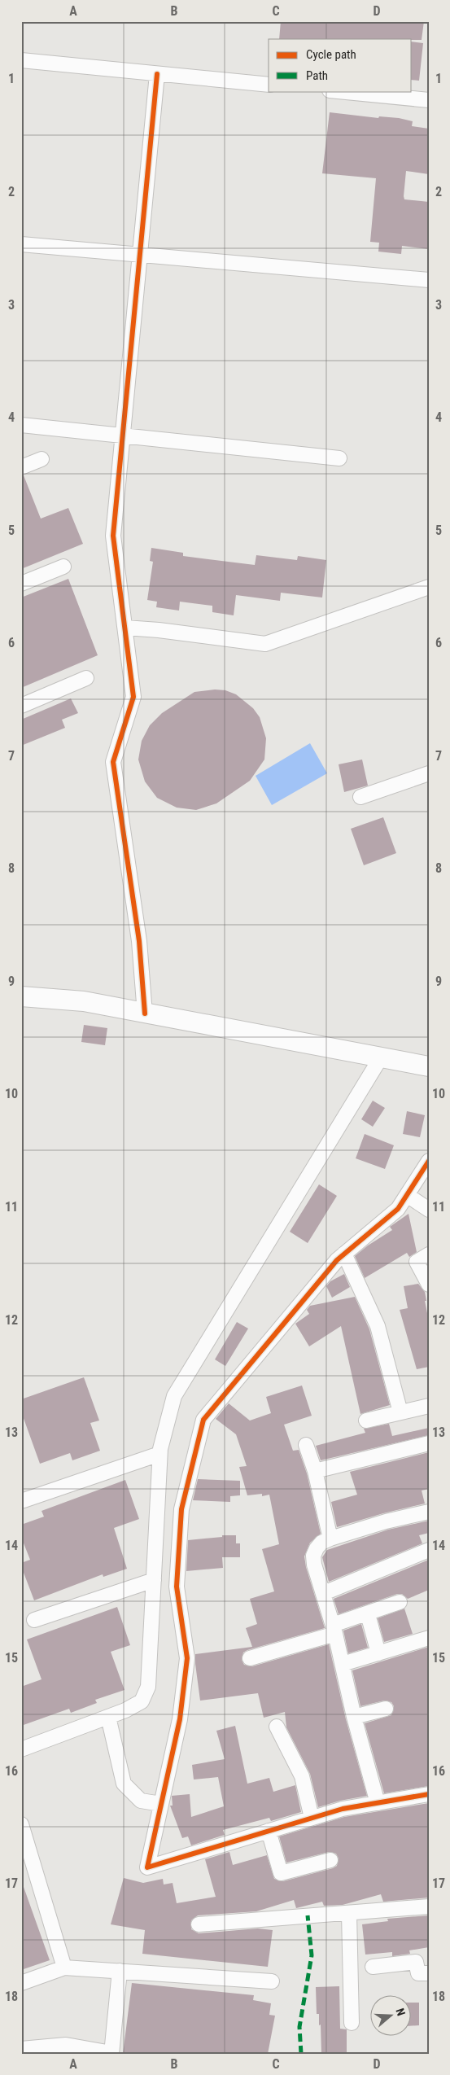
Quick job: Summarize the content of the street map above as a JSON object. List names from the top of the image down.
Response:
{
  "legend": ["Cycle path", "Path"],
  "north": "right",
  "grid": {
    "columns": [
      "A",
      "B",
      "C",
      "D"
    ],
    "rows": [
      "1",
      "2",
      "3",
      "4",
      "5",
      "6",
      "7",
      "8",
      "9",
      "10",
      "11",
      "12",
      "13",
      "14",
      "15",
      "16",
      "17",
      "18"
    ]
  }
}
